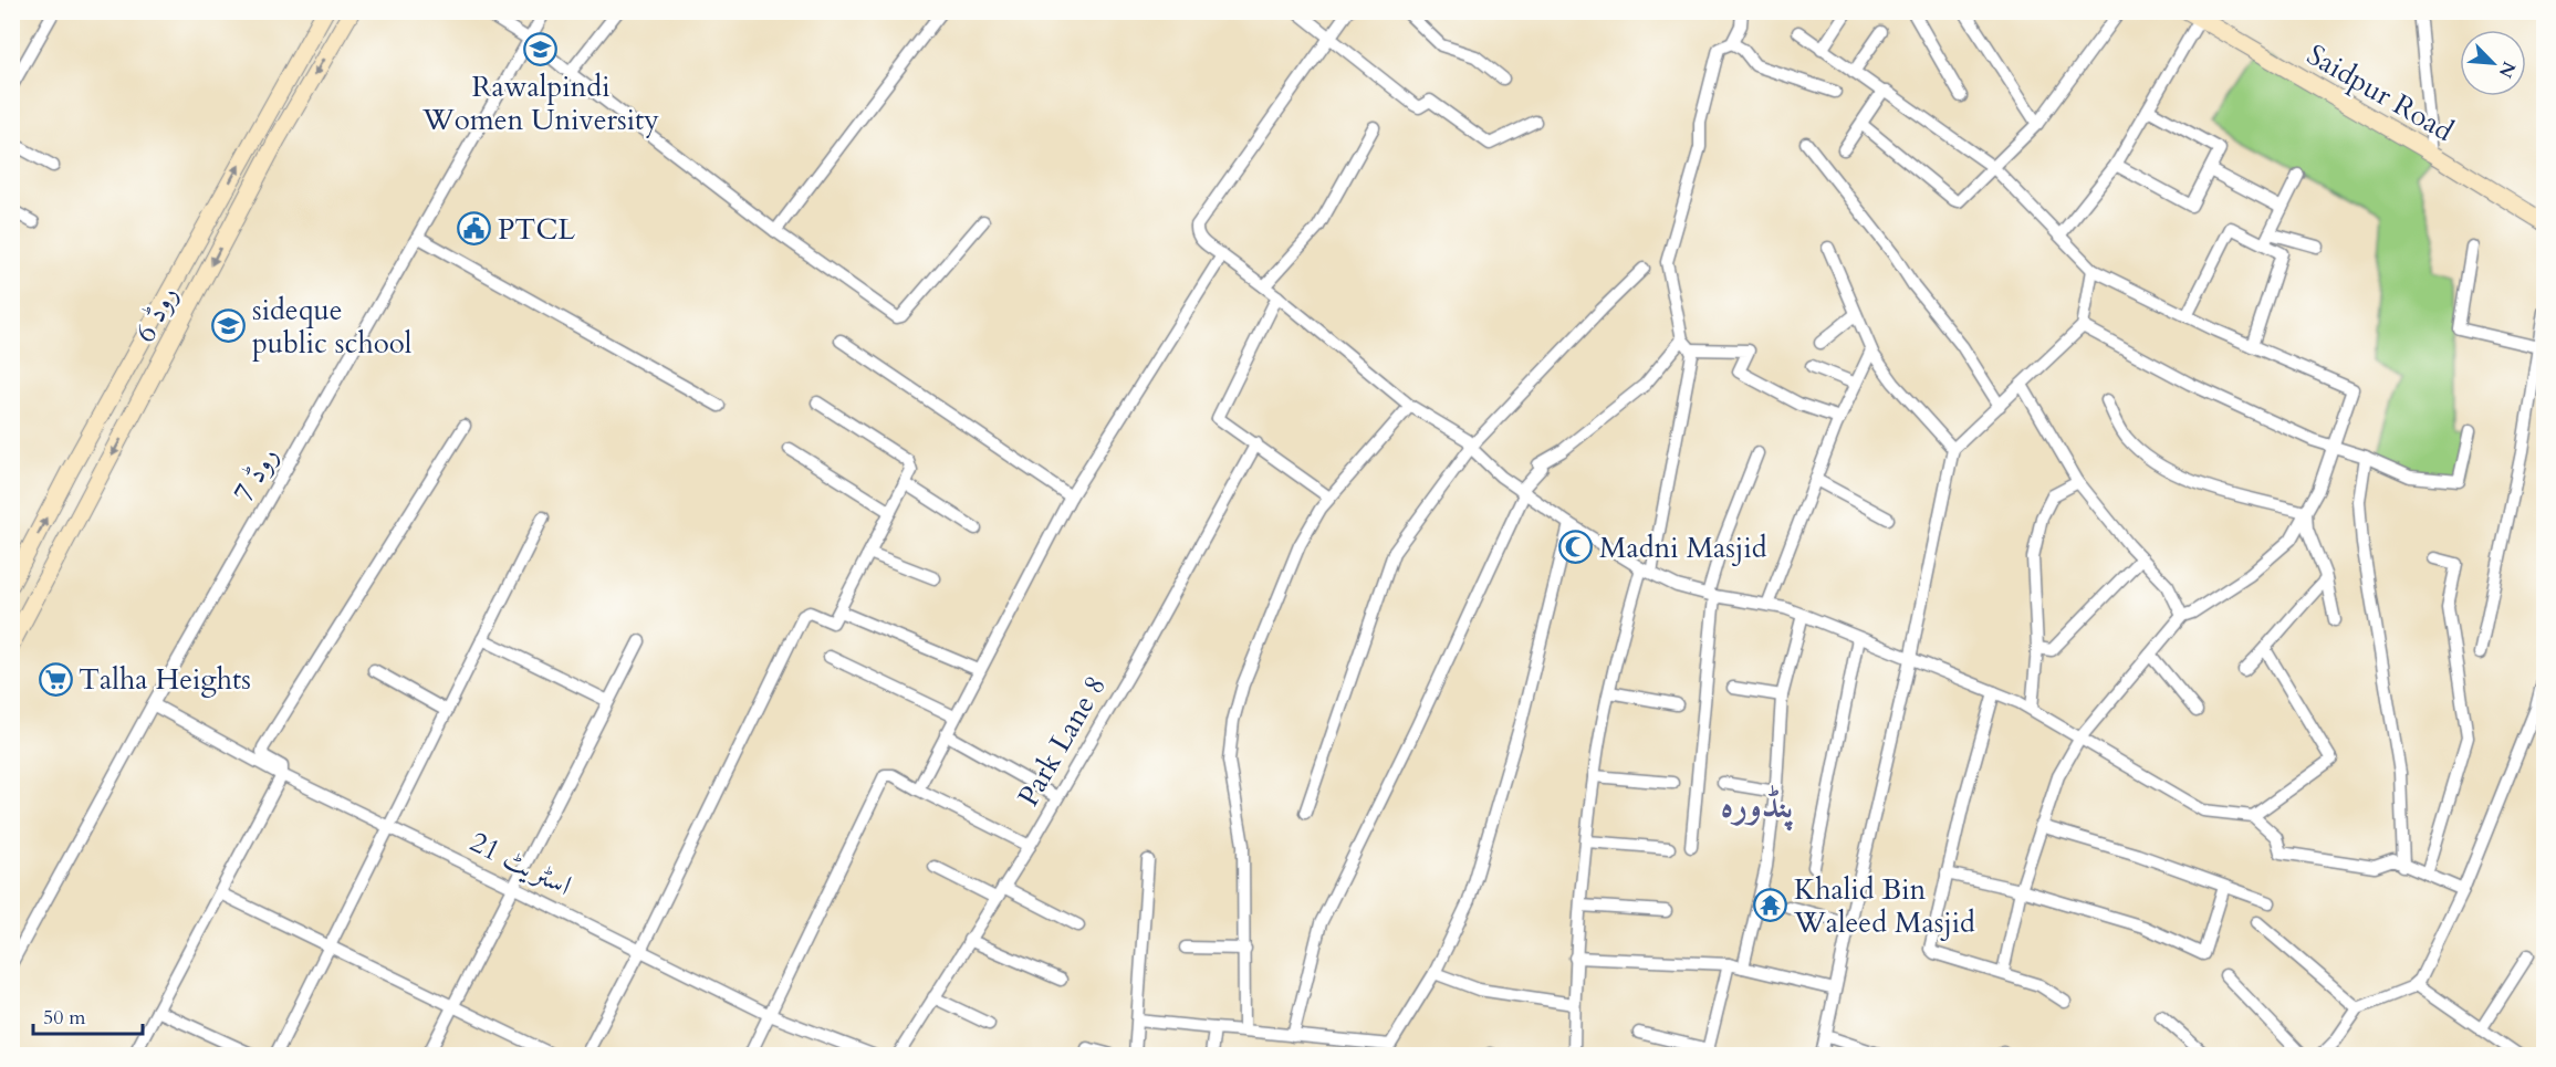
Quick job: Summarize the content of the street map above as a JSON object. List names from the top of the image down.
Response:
{
  "streets": {
    "main road": ["Saidpur Road", "روڈ 6"],
    "street": ["روڈ 7", "Park Lane 8", "اسٹریٹ 21"]
  },
  "crossings": [
    ["روڈ 7", "اسٹریٹ 21"]
  ],
  "districts": ["پنڈورہ"],
  "places": {
    "school or university": ["Rawalpindi Women University", "sideque public school"],
    "public building": ["PTCL"],
    "mosque": ["Madni Masjid"],
    "supermarket": ["Talha Heights"],
    "temple": ["Khalid Bin Waleed Masjid"]
  },
  "scale_bar": "50 m",
  "north": "bottom right"
}
